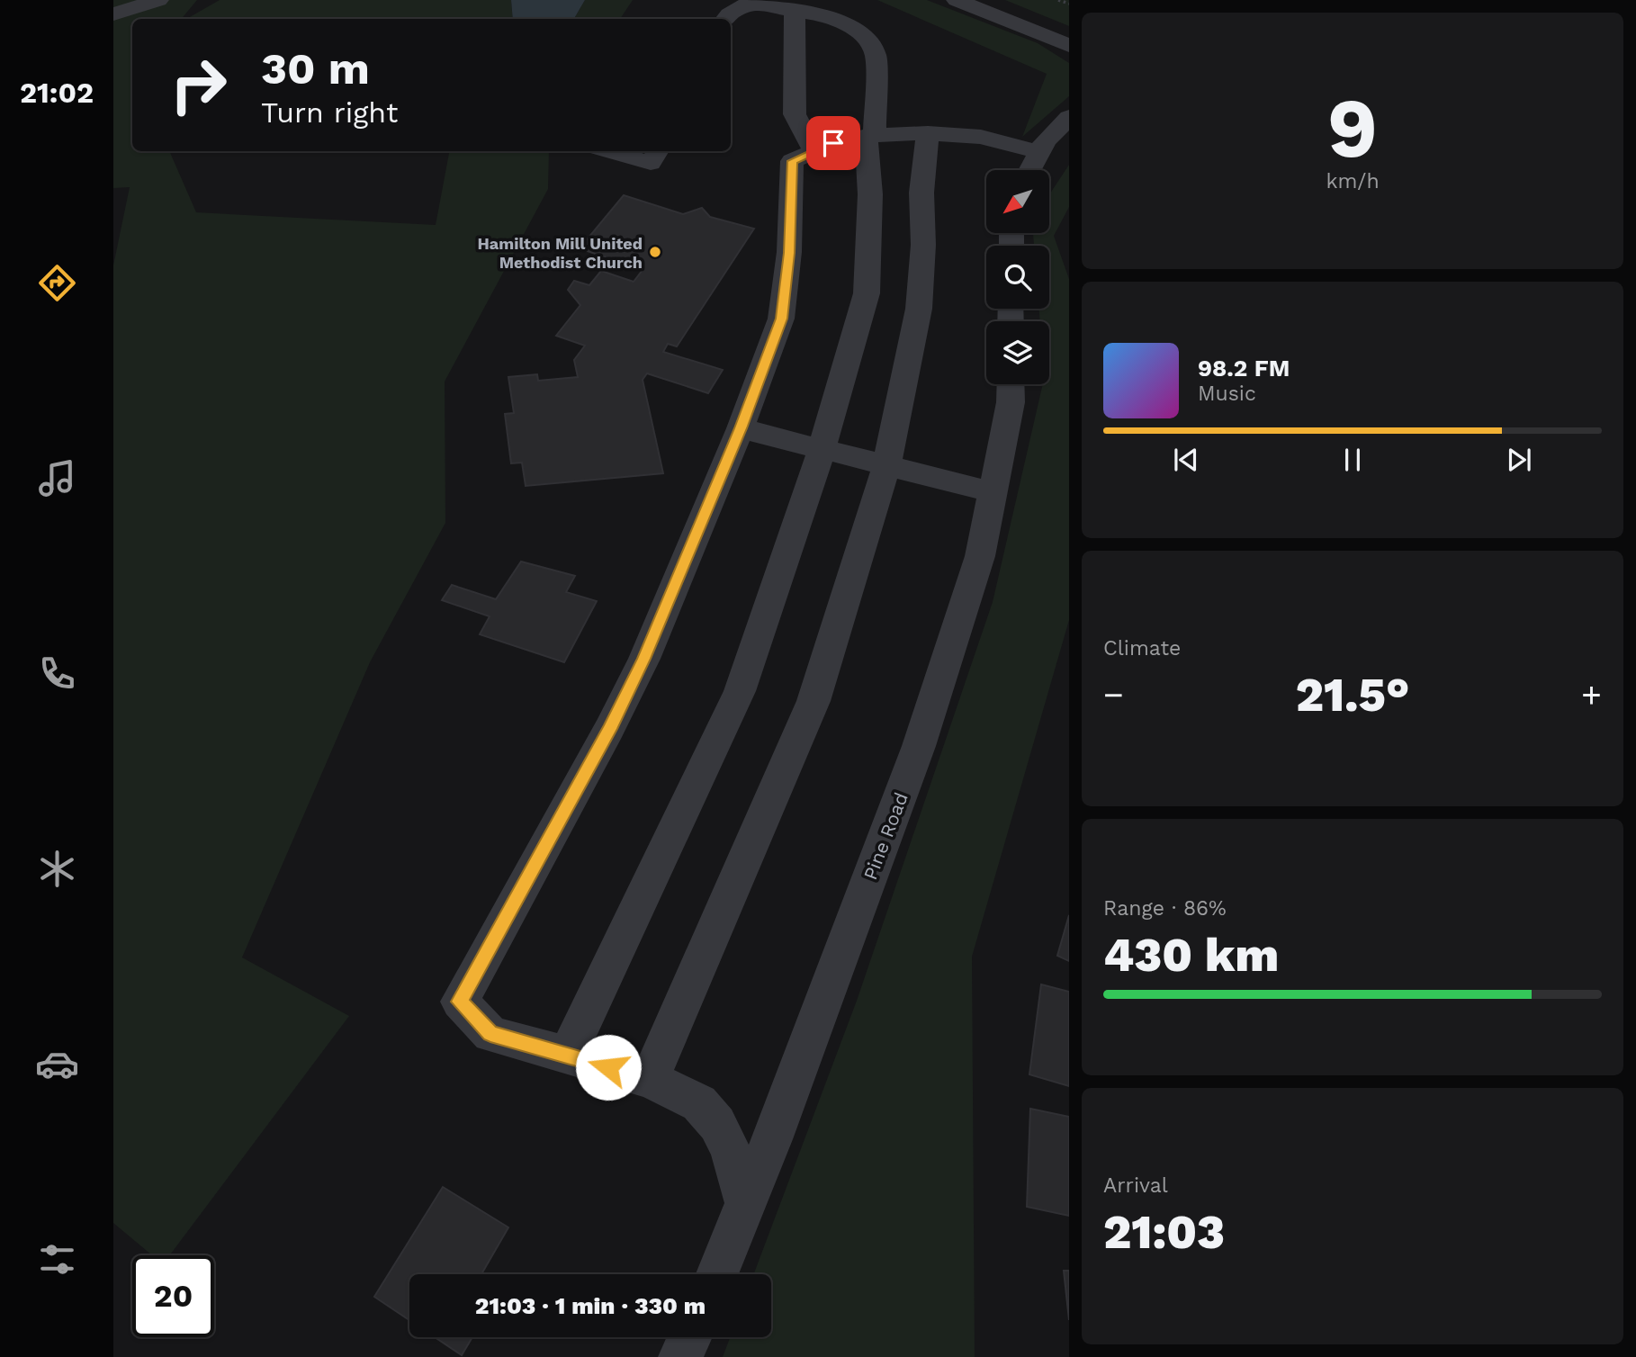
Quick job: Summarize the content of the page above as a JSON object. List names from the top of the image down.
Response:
{
  "streets": {
    "street": ["Pine Road"]
  },
  "places": ["Hamilton Mill United Methodist Church"],
  "north": "bottom left",
  "page": {
    "tabs": "21:02",
    "tile": [
      ["9", "km/h"],
      "Climate",
      ["Range · 86%", "430 km"],
      ["Arrival", "21:03"]
    ],
    "turn": ["30 m", "Turn right"],
    "song": ["98.2 FM", "Music"],
    "heat": ["−", "21.5°", "+"],
    "limit": "20",
    "trip": "21:03 · 1 min · 330 m"
  }
}
